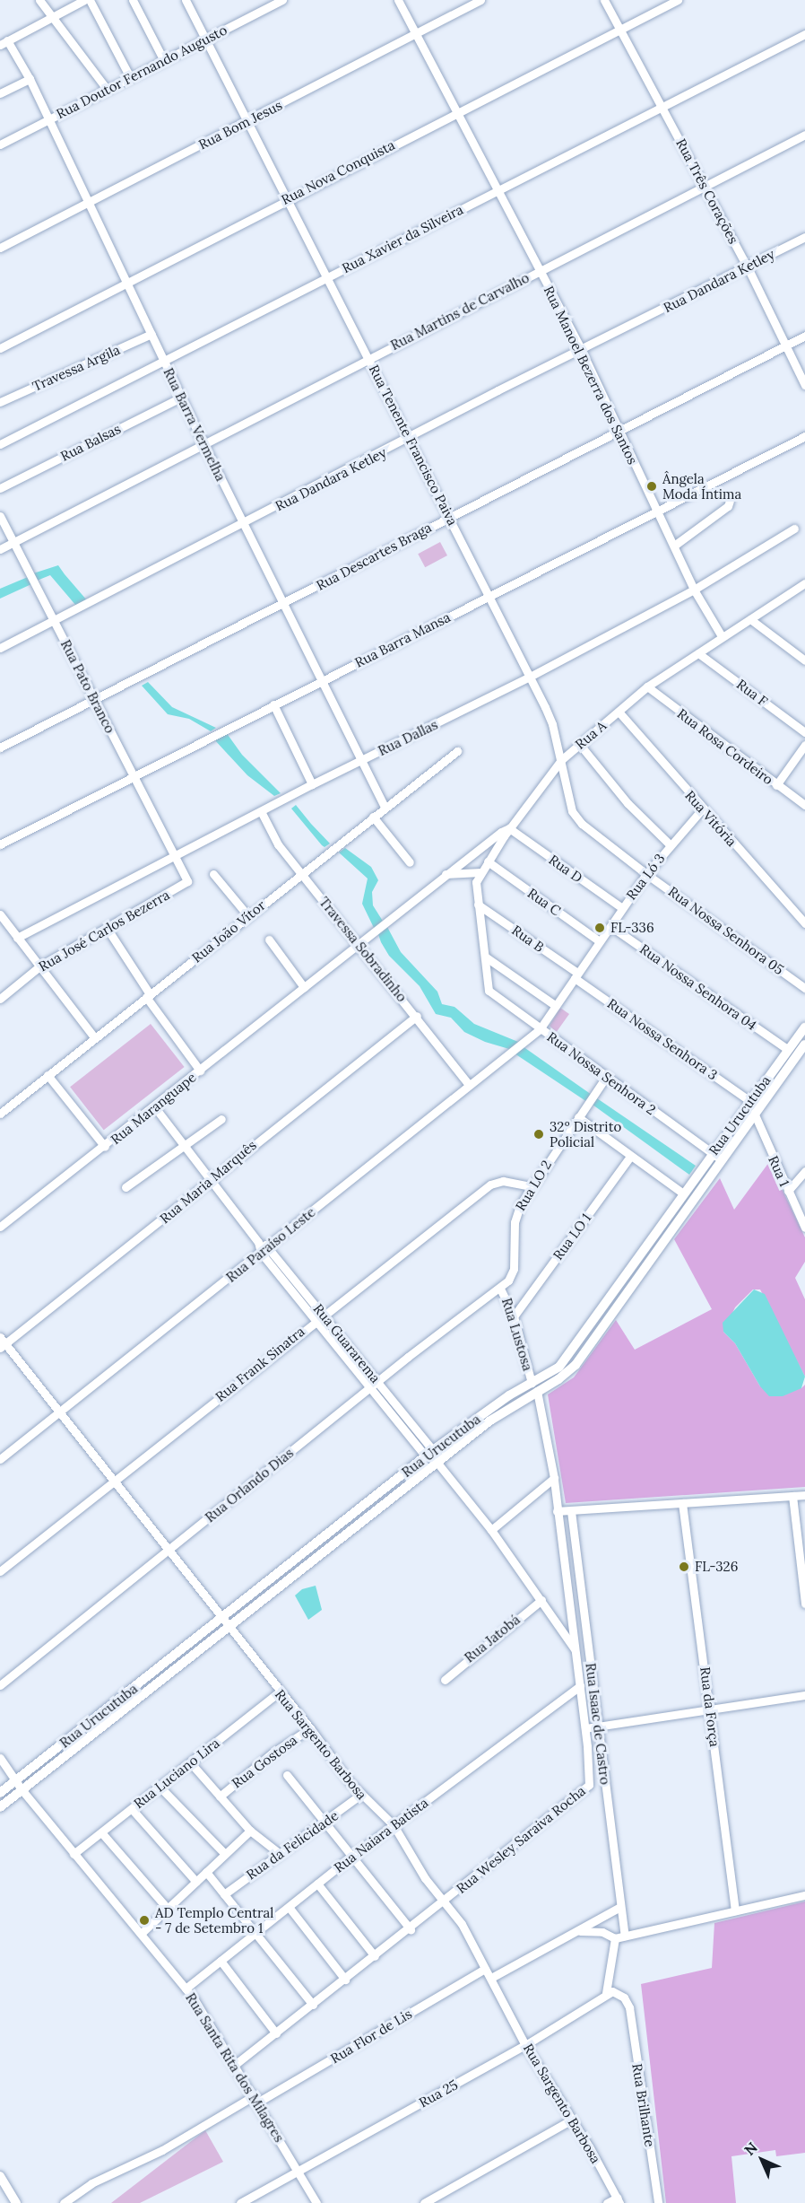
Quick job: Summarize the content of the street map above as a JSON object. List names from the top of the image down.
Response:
{
  "streets": {
    "street": [
      "Rua Doutor Fernando Augusto",
      "Rua Bom Jesus",
      "Rua Nova Conquista",
      "Rua Três Corações",
      "Rua Xavier da Silveira",
      "Rua Dandara Ketley",
      "Rua Martins de Carvalho",
      "Travessa Argila",
      "Rua Manoel Bezerra dos Santos",
      "Rua Barra Vermelha",
      "Rua Balsas",
      "Rua Tenente Francisco Paiva",
      "Rua Descartes Braga",
      "Rua Barra Mansa",
      "Rua Pato Branco",
      "Rua F",
      "Rua A",
      "Rua Dallas",
      "Rua Rosa Cordeiro",
      "Rua Vitória",
      "Rua D",
      "Rua Ló 3",
      "Rua C",
      "Rua José Carlos Bezerra",
      "Rua Nossa Senhora 05",
      "Rua João Vítor",
      "Rua B",
      "Travessa Sobradinho",
      "Rua Nossa Senhora 04",
      "Rua Nossa Senhora 3",
      "Rua Nossa Senhora 2",
      "Rua Maranguape",
      "Rua Urucutuba",
      "Rua 1",
      "Rua Maria Marquês",
      "Rua LO 2",
      "Rua LO 1",
      "Rua Paraíso Leste",
      "Rua Lustosa",
      "Rua Guararema",
      "Rua Frank Sinatra",
      "Rua Orlando Dias",
      "Rua Jatobá",
      "Rua da Força",
      "Rua Isaac de Castro",
      "Rua Sargento Barbosa",
      "Rua Gostosa",
      "Rua Luciano Lira",
      "Rua Naiara Batista",
      "Rua Wesley Saraiva Rocha",
      "Rua da Felicidade",
      "Rua Flor de Lis",
      "Rua Santa Rita dos Milagres",
      "Rua 25",
      "Rua Brilhante"
    ]
  },
  "crossings": [
    ["Rua Doutor Fernando Augusto", "Rua Barra Vermelha"],
    ["Rua Doutor Fernando Augusto", "Rua Tenente Francisco Paiva"],
    ["Rua Bom Jesus", "Rua Manoel Bezerra dos Santos"],
    ["Rua Bom Jesus", "Rua Barra Vermelha"],
    ["Rua Bom Jesus", "Rua Tenente Francisco Paiva"],
    ["Rua Nova Conquista", "Rua Três Corações"],
    ["Rua Nova Conquista", "Rua Manoel Bezerra dos Santos"],
    ["Rua Nova Conquista", "Rua Barra Vermelha"],
    ["Rua Nova Conquista", "Rua Tenente Francisco Paiva"],
    ["Rua Três Corações", "Rua Xavier da Silveira"],
    ["Rua Três Corações", "Rua Dandara Ketley"],
    ["Rua Três Corações", "Rua Martins de Carvalho"],
    ["Rua Três Corações", "Rua Descartes Braga"],
    ["Rua Xavier da Silveira", "Rua Manoel Bezerra dos Santos"],
    ["Rua Xavier da Silveira", "Rua Barra Vermelha"],
    ["Rua Xavier da Silveira", "Rua Tenente Francisco Paiva"],
    ["Rua Dandara Ketley", "Rua Manoel Bezerra dos Santos"],
    ["Rua Dandara Ketley", "Rua Barra Vermelha"],
    ["Rua Dandara Ketley", "Rua Tenente Francisco Paiva"],
    ["Rua Dandara Ketley", "Rua Pato Branco"],
    ["Rua Martins de Carvalho", "Rua Manoel Bezerra dos Santos"],
    ["Rua Martins de Carvalho", "Rua Barra Vermelha"],
    ["Rua Martins de Carvalho", "Rua Tenente Francisco Paiva"],
    ["Rua Martins de Carvalho", "Rua Pato Branco"],
    ["Travessa Argila", "Rua Barra Vermelha"],
    ["Rua Manoel Bezerra dos Santos", "Rua Descartes Braga"],
    ["Rua Manoel Bezerra dos Santos", "Rua Barra Mansa"],
    ["Rua Manoel Bezerra dos Santos", "Rua A"],
    ["Rua Manoel Bezerra dos Santos", "Rua Dallas"],
    ["Rua Barra Vermelha", "Rua Balsas"],
    ["Rua Barra Vermelha", "Rua Descartes Braga"],
    ["Rua Barra Vermelha", "Rua Barra Mansa"],
    ["Rua Barra Vermelha", "Rua Dallas"],
    ["Rua Barra Vermelha", "Rua João Vítor"],
    ["Rua Tenente Francisco Paiva", "Rua Descartes Braga"],
    ["Rua Tenente Francisco Paiva", "Rua Barra Mansa"],
    ["Rua Tenente Francisco Paiva", "Rua A"],
    ["Rua Tenente Francisco Paiva", "Rua Dallas"],
    ["Rua Tenente Francisco Paiva", "Rua Ló 3"],
    ["Rua Tenente Francisco Paiva", "Rua Nossa Senhora 05"],
    ["Rua Descartes Braga", "Rua Pato Branco"],
    ["Rua Barra Mansa", "Rua Pato Branco"],
    ["Rua Pato Branco", "Rua Dallas"],
    ["Rua Pato Branco", "Rua José Carlos Bezerra"],
    ["Rua F", "Rua A"],
    ["Rua A", "Rua Rosa Cordeiro"],
    ["Rua A", "Rua Vitória"],
    ["Rua A", "Rua D"],
    ["Rua A", "Rua C"],
    ["Rua A", "Rua B"],
    ["Rua A", "Rua Nossa Senhora 2"],
    ["Rua A", "Rua Maranguape"],
    ["Rua Dallas", "Rua José Carlos Bezerra"],
    ["Rua Dallas", "Travessa Sobradinho"],
    ["Rua Vitória", "Rua Ló 3"],
    ["Rua D", "Rua Ló 3"],
    ["Rua D", "Rua Maranguape"],
    ["Rua Ló 3", "Rua C"],
    ["Rua Ló 3", "Rua Nossa Senhora 05"],
    ["Rua Ló 3", "Rua B"],
    ["Rua Ló 3", "Rua Nossa Senhora 04"],
    ["Rua Ló 3", "Rua Nossa Senhora 3"],
    ["Rua Ló 3", "Rua Nossa Senhora 2"],
    ["Rua Ló 3", "Rua Paraíso Leste"],
    ["Rua João Vítor", "Travessa Sobradinho"],
    ["Rua B", "Rua Nossa Senhora 3"],
    ["Travessa Sobradinho", "Rua Maranguape"],
    ["Travessa Sobradinho", "Rua Maria Marquês"],
    ["Travessa Sobradinho", "Rua Paraíso Leste"],
    ["Rua Nossa Senhora 04", "Rua Urucutuba"],
    ["Rua Nossa Senhora 3", "Rua Urucutuba"],
    ["Rua Nossa Senhora 2", "Rua Urucutuba"],
    ["Rua Nossa Senhora 2", "Rua LO 2"],
    ["Rua Nossa Senhora 2", "Rua Paraíso Leste"],
    ["Rua Maranguape", "Rua Guararema"],
    ["Rua Urucutuba", "Rua 1"],
    ["Rua Urucutuba", "Rua Lustosa"],
    ["Rua Urucutuba", "Rua Guararema"],
    ["Rua Urucutuba", "Rua Sargento Barbosa"],
    ["Rua Urucutuba", "Rua Santa Rita dos Milagres"],
    ["Rua Maria Marquês", "Rua Guararema"],
    ["Rua Maria Marquês", "Rua Sargento Barbosa"],
    ["Rua LO 2", "Rua Lustosa"],
    ["Rua LO 2", "Rua Frank Sinatra"],
    ["Rua LO 2", "Rua Orlando Dias"],
    ["Rua LO 1", "Rua Lustosa"],
    ["Rua Paraíso Leste", "Rua Guararema"],
    ["Rua Paraíso Leste", "Rua Sargento Barbosa"],
    ["Rua Lustosa", "Rua Orlando Dias"],
    ["Rua Guararema", "Rua Frank Sinatra"],
    ["Rua Guararema", "Rua Orlando Dias"],
    ["Rua Frank Sinatra", "Rua Sargento Barbosa"],
    ["Rua Orlando Dias", "Rua Sargento Barbosa"],
    ["Rua Sargento Barbosa", "Rua Gostosa"],
    ["Rua Sargento Barbosa", "Rua Luciano Lira"],
    ["Rua Sargento Barbosa", "Rua Naiara Batista"],
    ["Rua Sargento Barbosa", "Rua Wesley Saraiva Rocha"],
    ["Rua Sargento Barbosa", "Rua da Felicidade"],
    ["Rua Sargento Barbosa", "Rua Flor de Lis"],
    ["Rua Sargento Barbosa", "Rua 25"],
    ["Rua Luciano Lira", "Rua Santa Rita dos Milagres"],
    ["Rua Naiara Batista", "Rua Wesley Saraiva Rocha"],
    ["Rua Naiara Batista", "Rua Santa Rita dos Milagres"],
    ["Rua Wesley Saraiva Rocha", "Rua Santa Rita dos Milagres"],
    ["Rua Flor de Lis", "Rua Santa Rita dos Milagres"],
    ["Rua Santa Rita dos Milagres", "Rua 25"],
    ["Rua 25", "Rua Brilhante"]
  ],
  "places": [
    "Ângela Moda Íntima",
    "FL-336",
    "32º Distrito Policial",
    "FL-326",
    "AD Templo Central - 7 de Setembro 1"
  ],
  "north": "top left"
}
